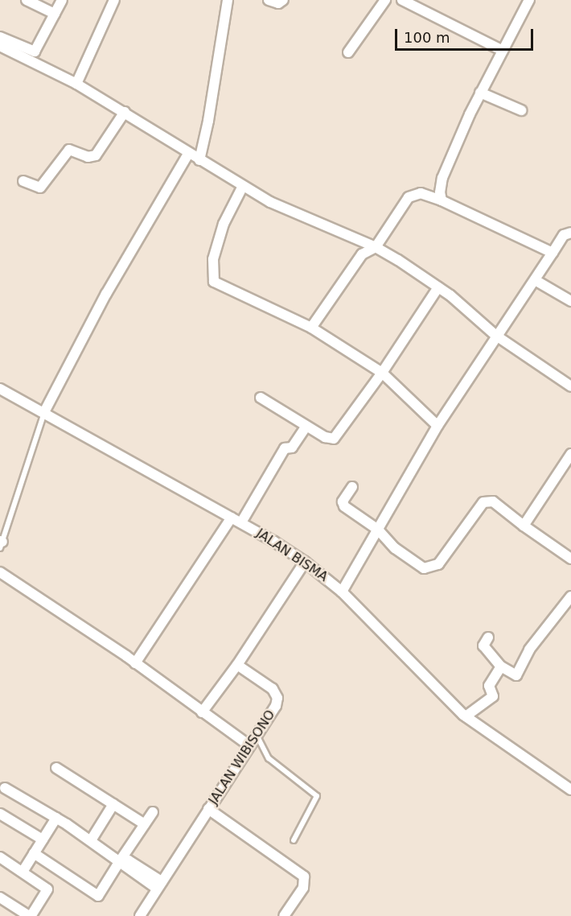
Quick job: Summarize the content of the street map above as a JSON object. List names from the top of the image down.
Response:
{
  "streets": {
    "street": ["JALAN BISMA", "JALAN WIBISONO"]
  },
  "scale_bar": "100 m"
}
